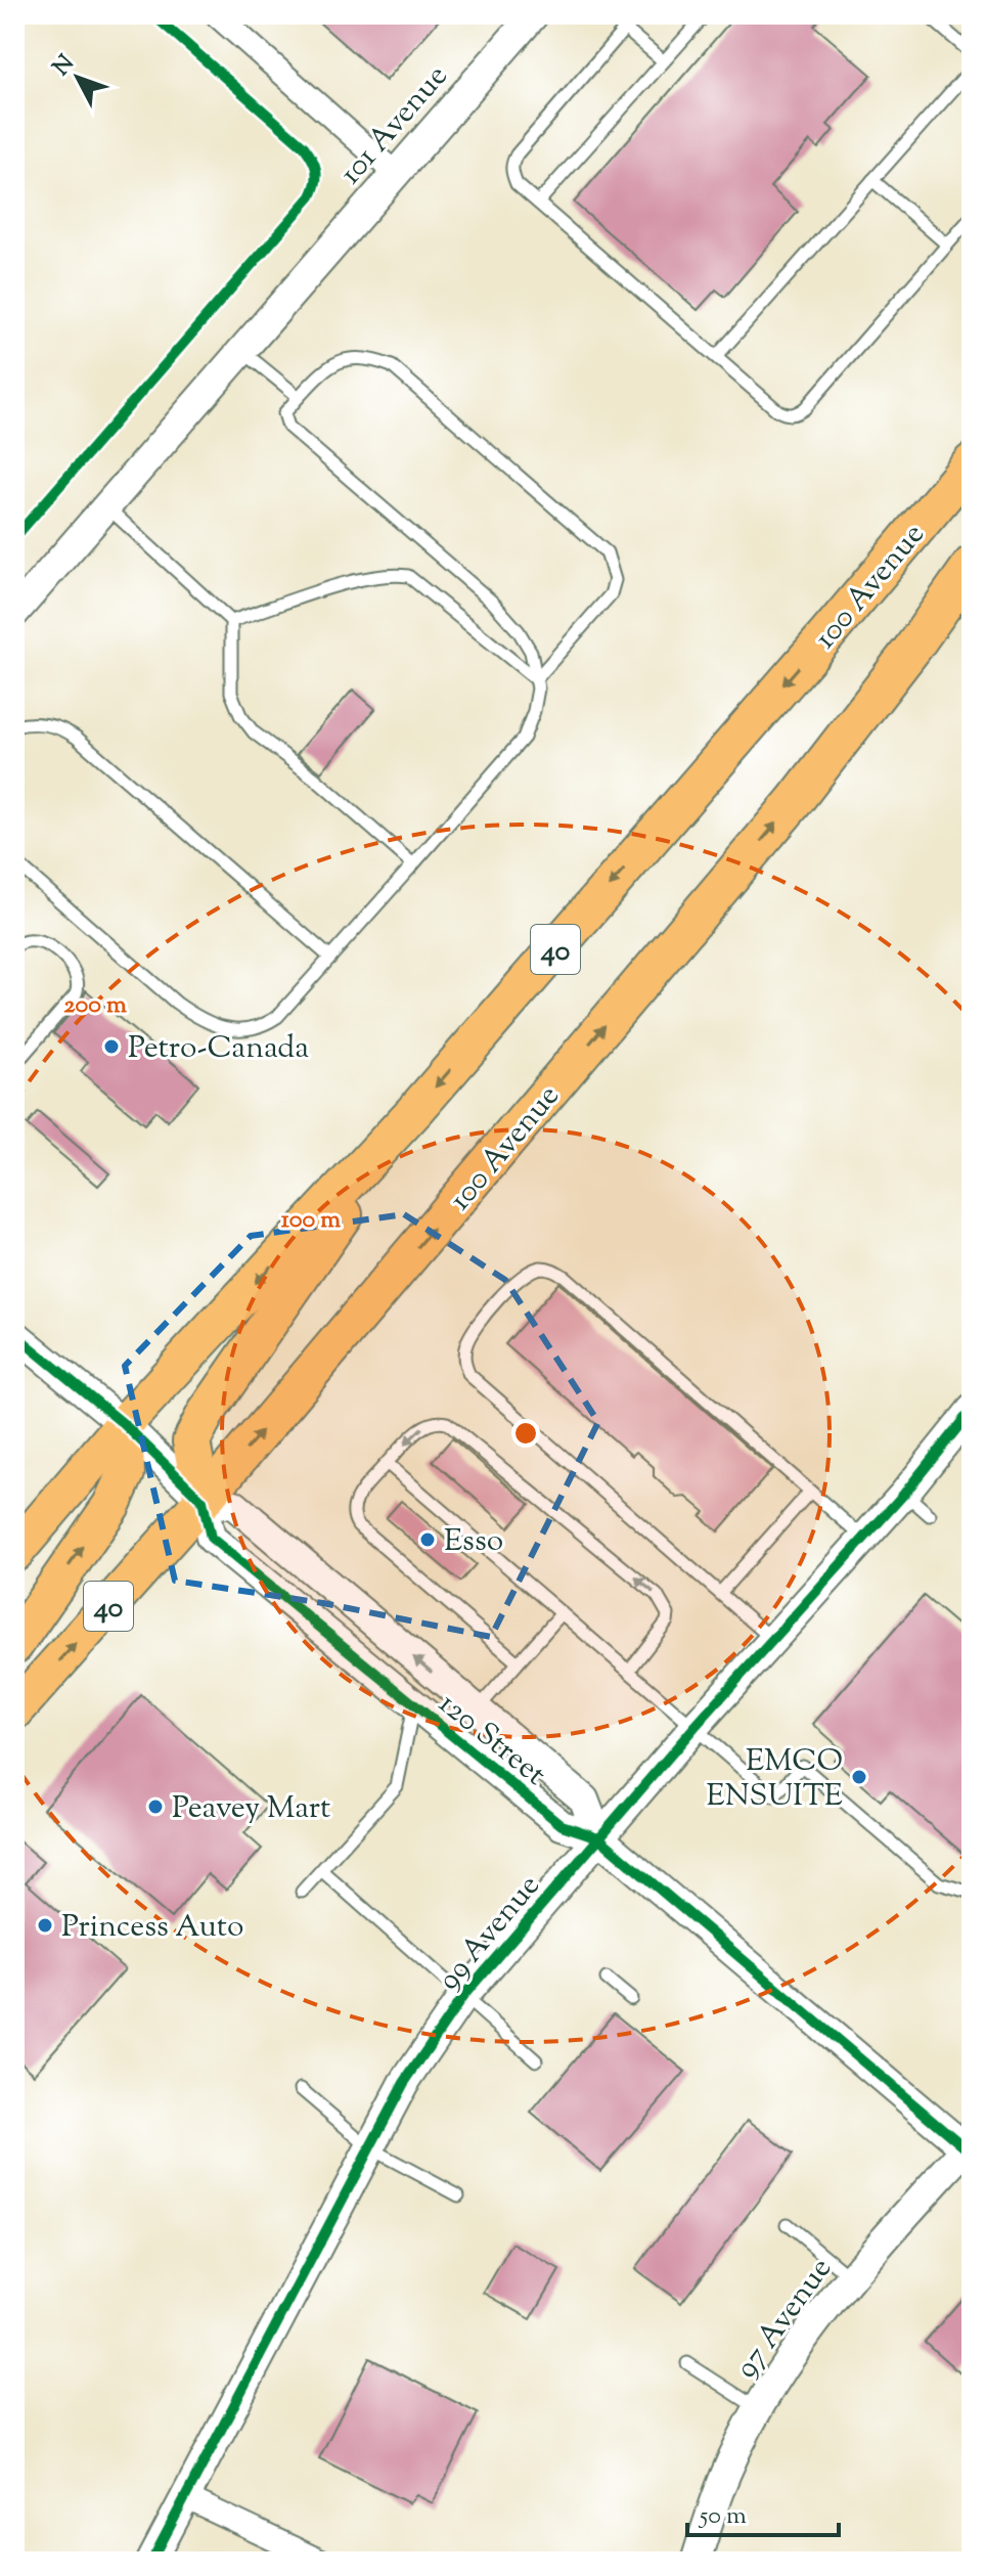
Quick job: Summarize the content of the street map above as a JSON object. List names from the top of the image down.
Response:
{
  "streets": {
    "main road": ["100 Avenue", "40"],
    "street": [
      "101 Avenue",
      "120 Street",
      "99 Avenue",
      "97 Avenue"
    ]
  },
  "crossings": [
    ["100 Avenue", "120 Street"],
    ["120 Street", "99 Avenue"],
    ["120 Street", "97 Avenue"]
  ],
  "places": [
    "Petro-Canada",
    "Esso",
    "EMCO ENSUITE",
    "Peavey Mart",
    "Princess Auto"
  ],
  "scale_bar": "50 m",
  "north": "top left",
  "rings": ["200 m", "100 m"]
}
